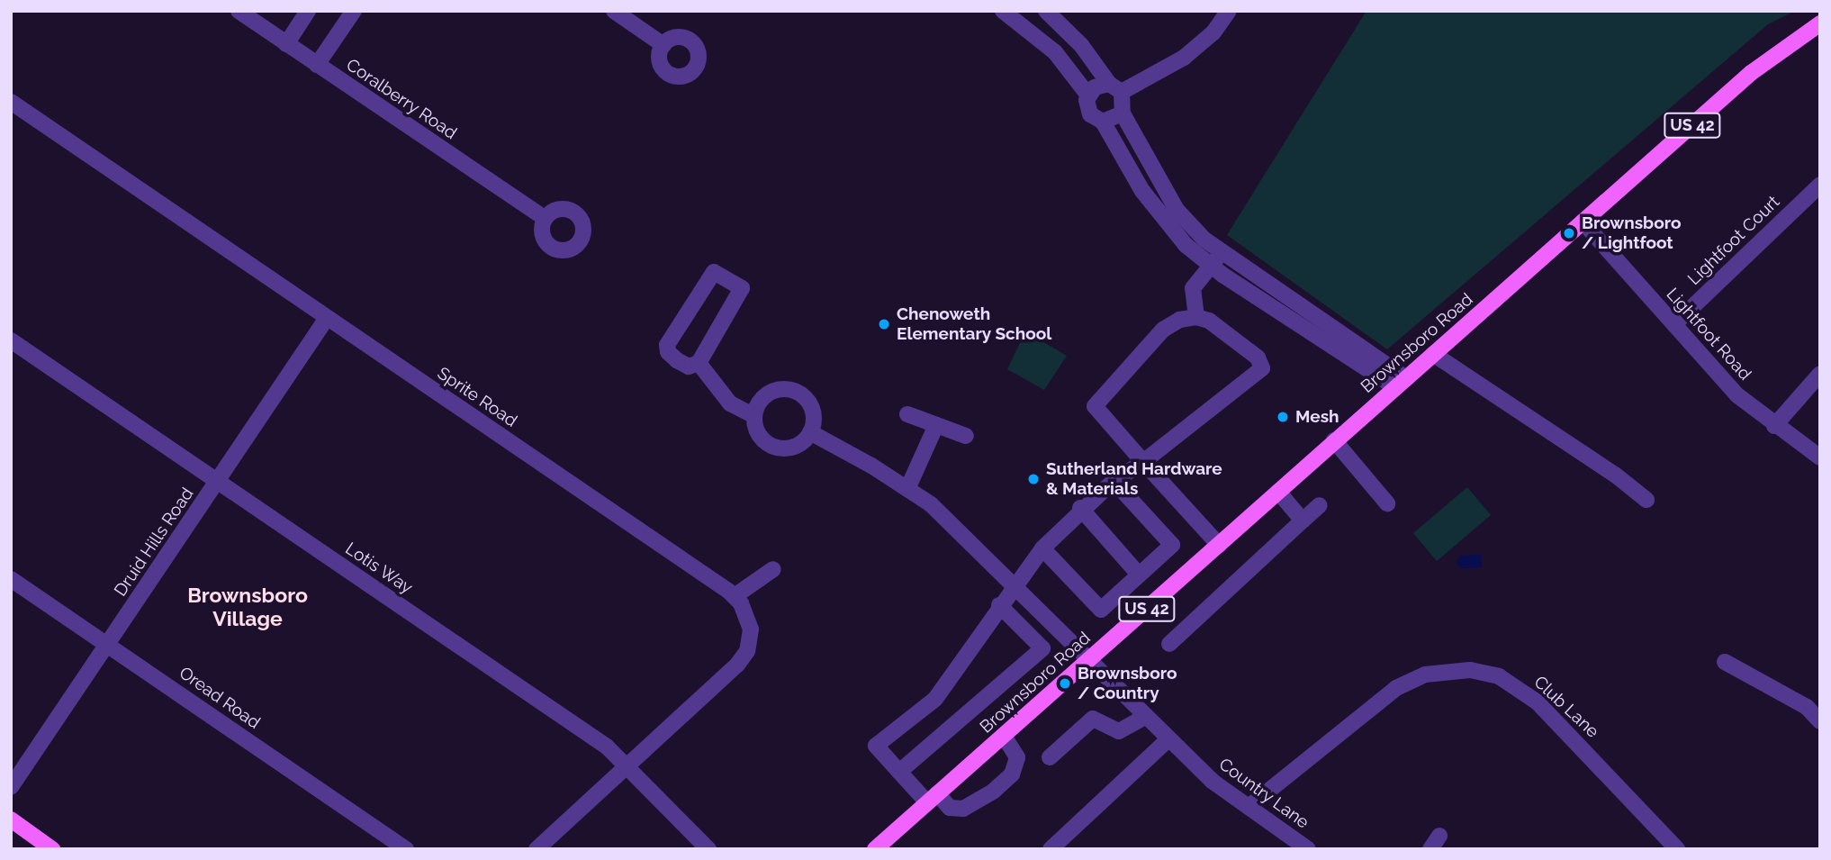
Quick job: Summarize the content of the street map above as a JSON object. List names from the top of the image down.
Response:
{
  "streets": {
    "main road": ["US 42", "Brownsboro Road"],
    "street": [
      "Coralberry Road",
      "Lightfoot Court",
      "Lightfoot Road",
      "Sprite Road",
      "Druid Hills Road",
      "Lotis Way",
      "Oread Road",
      "Club Lane",
      "Country Lane"
    ]
  },
  "crossings": [
    ["Lightfoot Court", "Lightfoot Road"],
    ["Lightfoot Road", "Brownsboro Road"],
    ["Brownsboro Road", "Country Lane"],
    ["Sprite Road", "Druid Hills Road"],
    ["Sprite Road", "Lotis Way"],
    ["Druid Hills Road", "Lotis Way"],
    ["Druid Hills Road", "Oread Road"],
    ["Club Lane", "Country Lane"]
  ],
  "districts": ["Brownsboro Village"],
  "places": [
    "Brownsboro / Lightfoot",
    "Chenoweth Elementary School",
    "Mesh",
    "Sutherland Hardware & Materials",
    "Brownsboro / Country"
  ]
}
